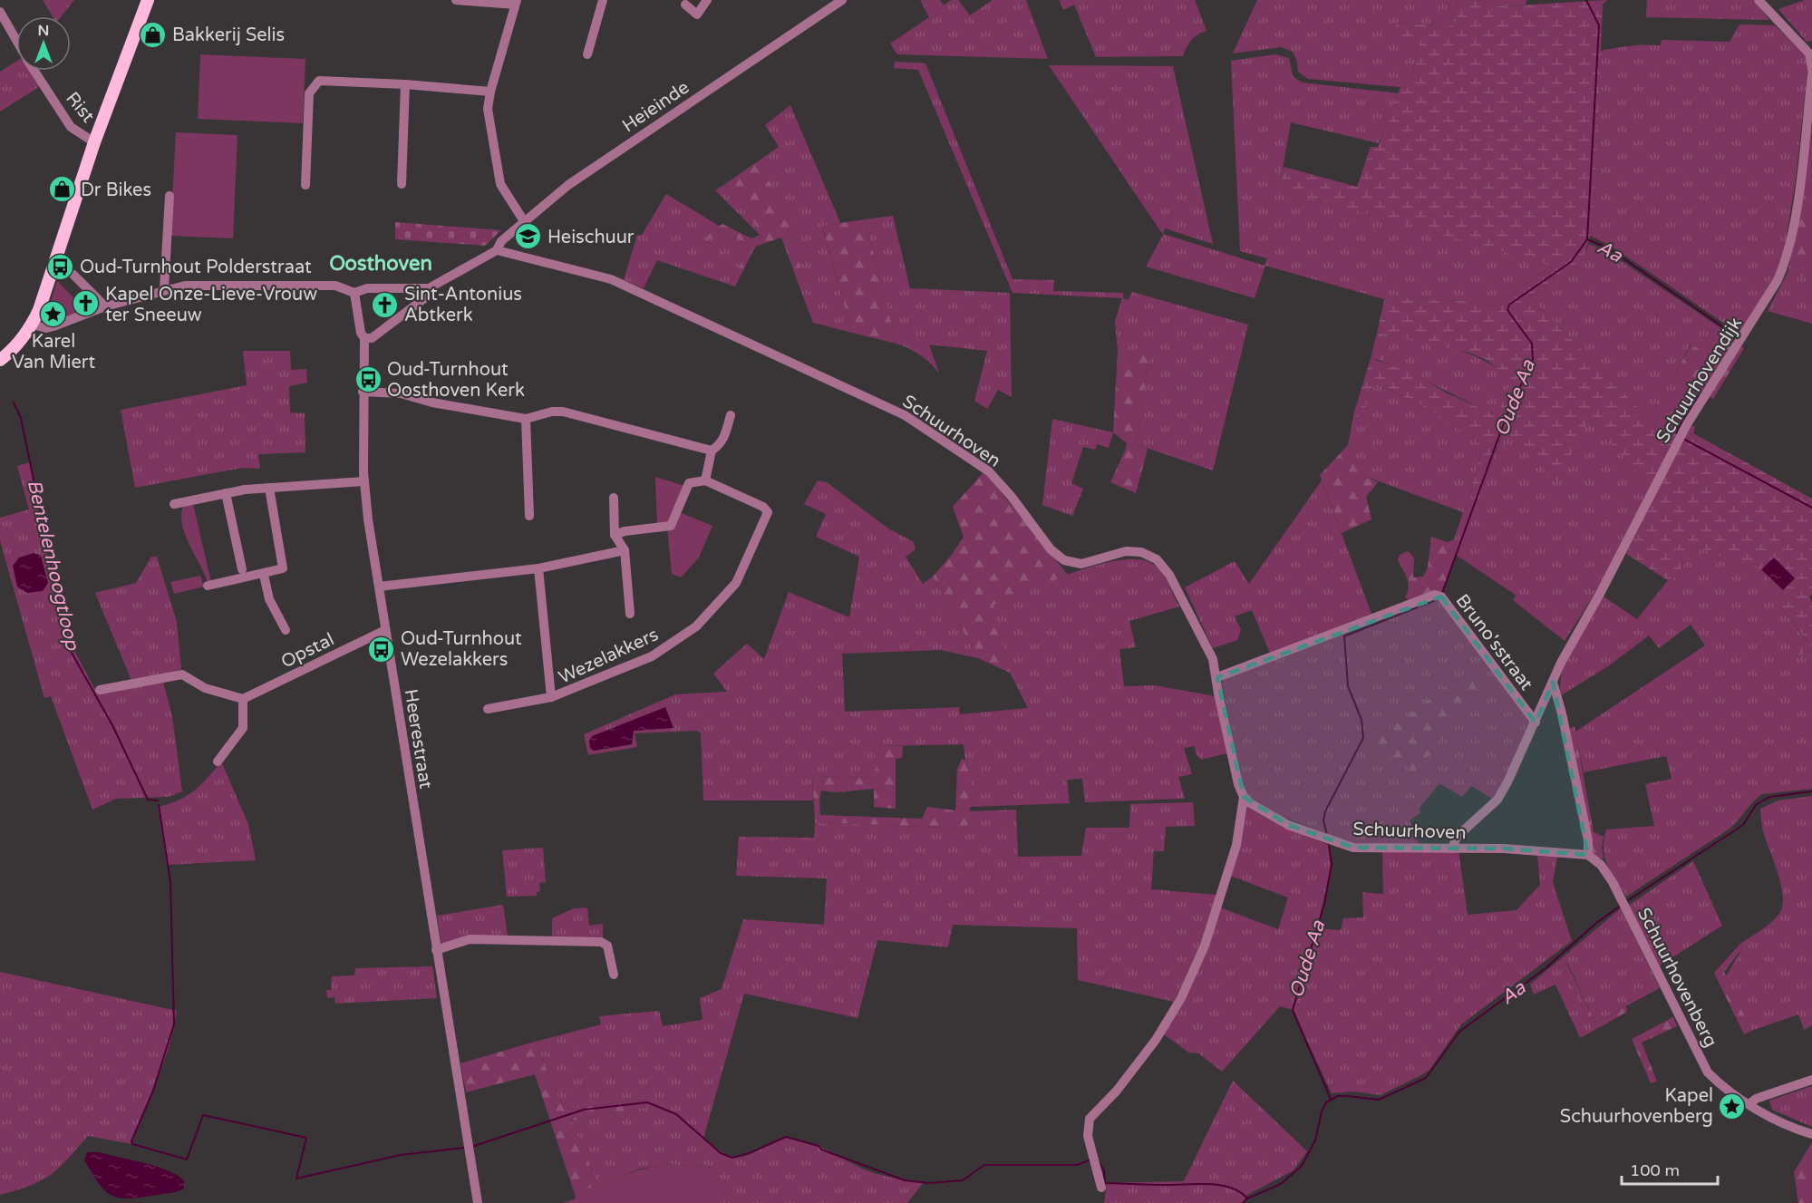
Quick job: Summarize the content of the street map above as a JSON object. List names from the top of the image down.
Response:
{
  "streets": {
    "street": [
      "Heieinde",
      "Rist",
      "Schuurhovendijk",
      "Schuurhoven",
      "Bruno'sstraat",
      "Opstal",
      "Wezelakkers",
      "Heerestraat",
      "Schuurhovenberg"
    ]
  },
  "crossings": [
    ["Heieinde", "Schuurhoven"],
    ["Schuurhovendijk", "Bruno'sstraat"],
    ["Schuurhoven", "Bruno'sstraat"],
    ["Schuurhoven", "Schuurhovenberg"],
    ["Opstal", "Heerestraat"]
  ],
  "districts": ["Oosthoven"],
  "water": ["Aa", "Oude Aa", "Bentelenhoogtloop"],
  "places": {
    "shop": ["Bakkerij Selis", "Dr Bikes"],
    "school or university": ["Heischuur"],
    "bus stop": ["Oud-Turnhout Polderstraat", "Oud-Turnhout Oosthoven Kerk", "Oud-Turnhout Wezelakkers"],
    "church": ["Kapel Onze-Lieve-Vrouw ter Sneeuw", "Sint-Antonius Abtkerk"],
    "place": ["Karel Van Miert", "Kapel Schuurhovenberg"]
  },
  "scale_bar": "100 m",
  "north": "top"
}
